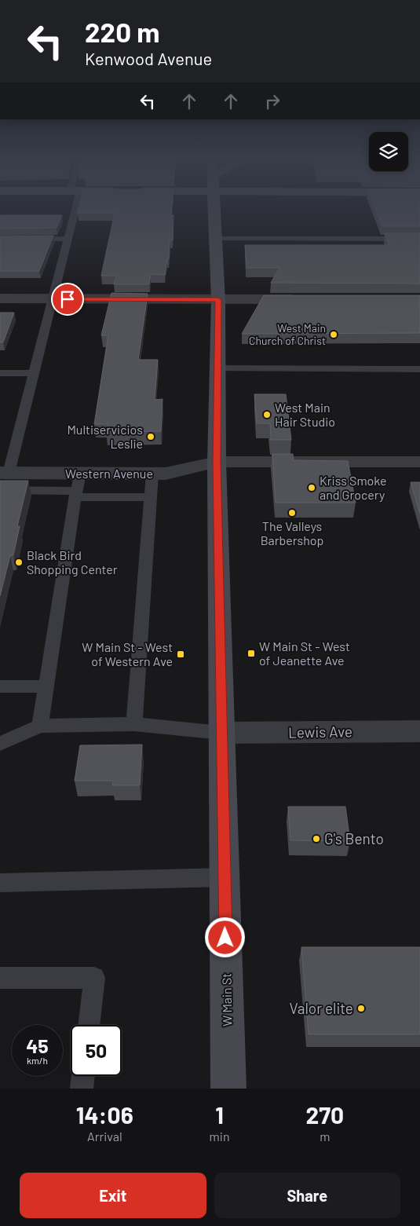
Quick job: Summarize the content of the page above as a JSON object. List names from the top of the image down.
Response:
{
  "streets": {
    "main road": ["W Main St"],
    "street": ["Western Avenue", "Lewis Ave"]
  },
  "crossings": [
    ["Western Avenue", "W Main St"],
    ["Lewis Ave", "W Main St"]
  ],
  "places": {
    "other": [
      "West Main Church of Christ",
      "West Main Hair Studio",
      "Multiservicios Leslie",
      "Kriss Smoke and Grocery",
      "The Valleys Barbershop",
      "Black Bird Shopping Center",
      "G's Bento",
      "Valor elite"
    ],
    "transit": ["W Main St - West of Jeanette Ave", "W Main St - West of Western Ave"]
  },
  "page": {
    "turn": ["220 m", "Kenwood Avenue"],
    "speed": "45 km/h",
    "limit": "50",
    "eta": [
      "14:06",
      "Arrival",
      "1",
      "min",
      "270",
      "m"
    ],
    "buttons": ["Exit", "Share"]
  }
}
